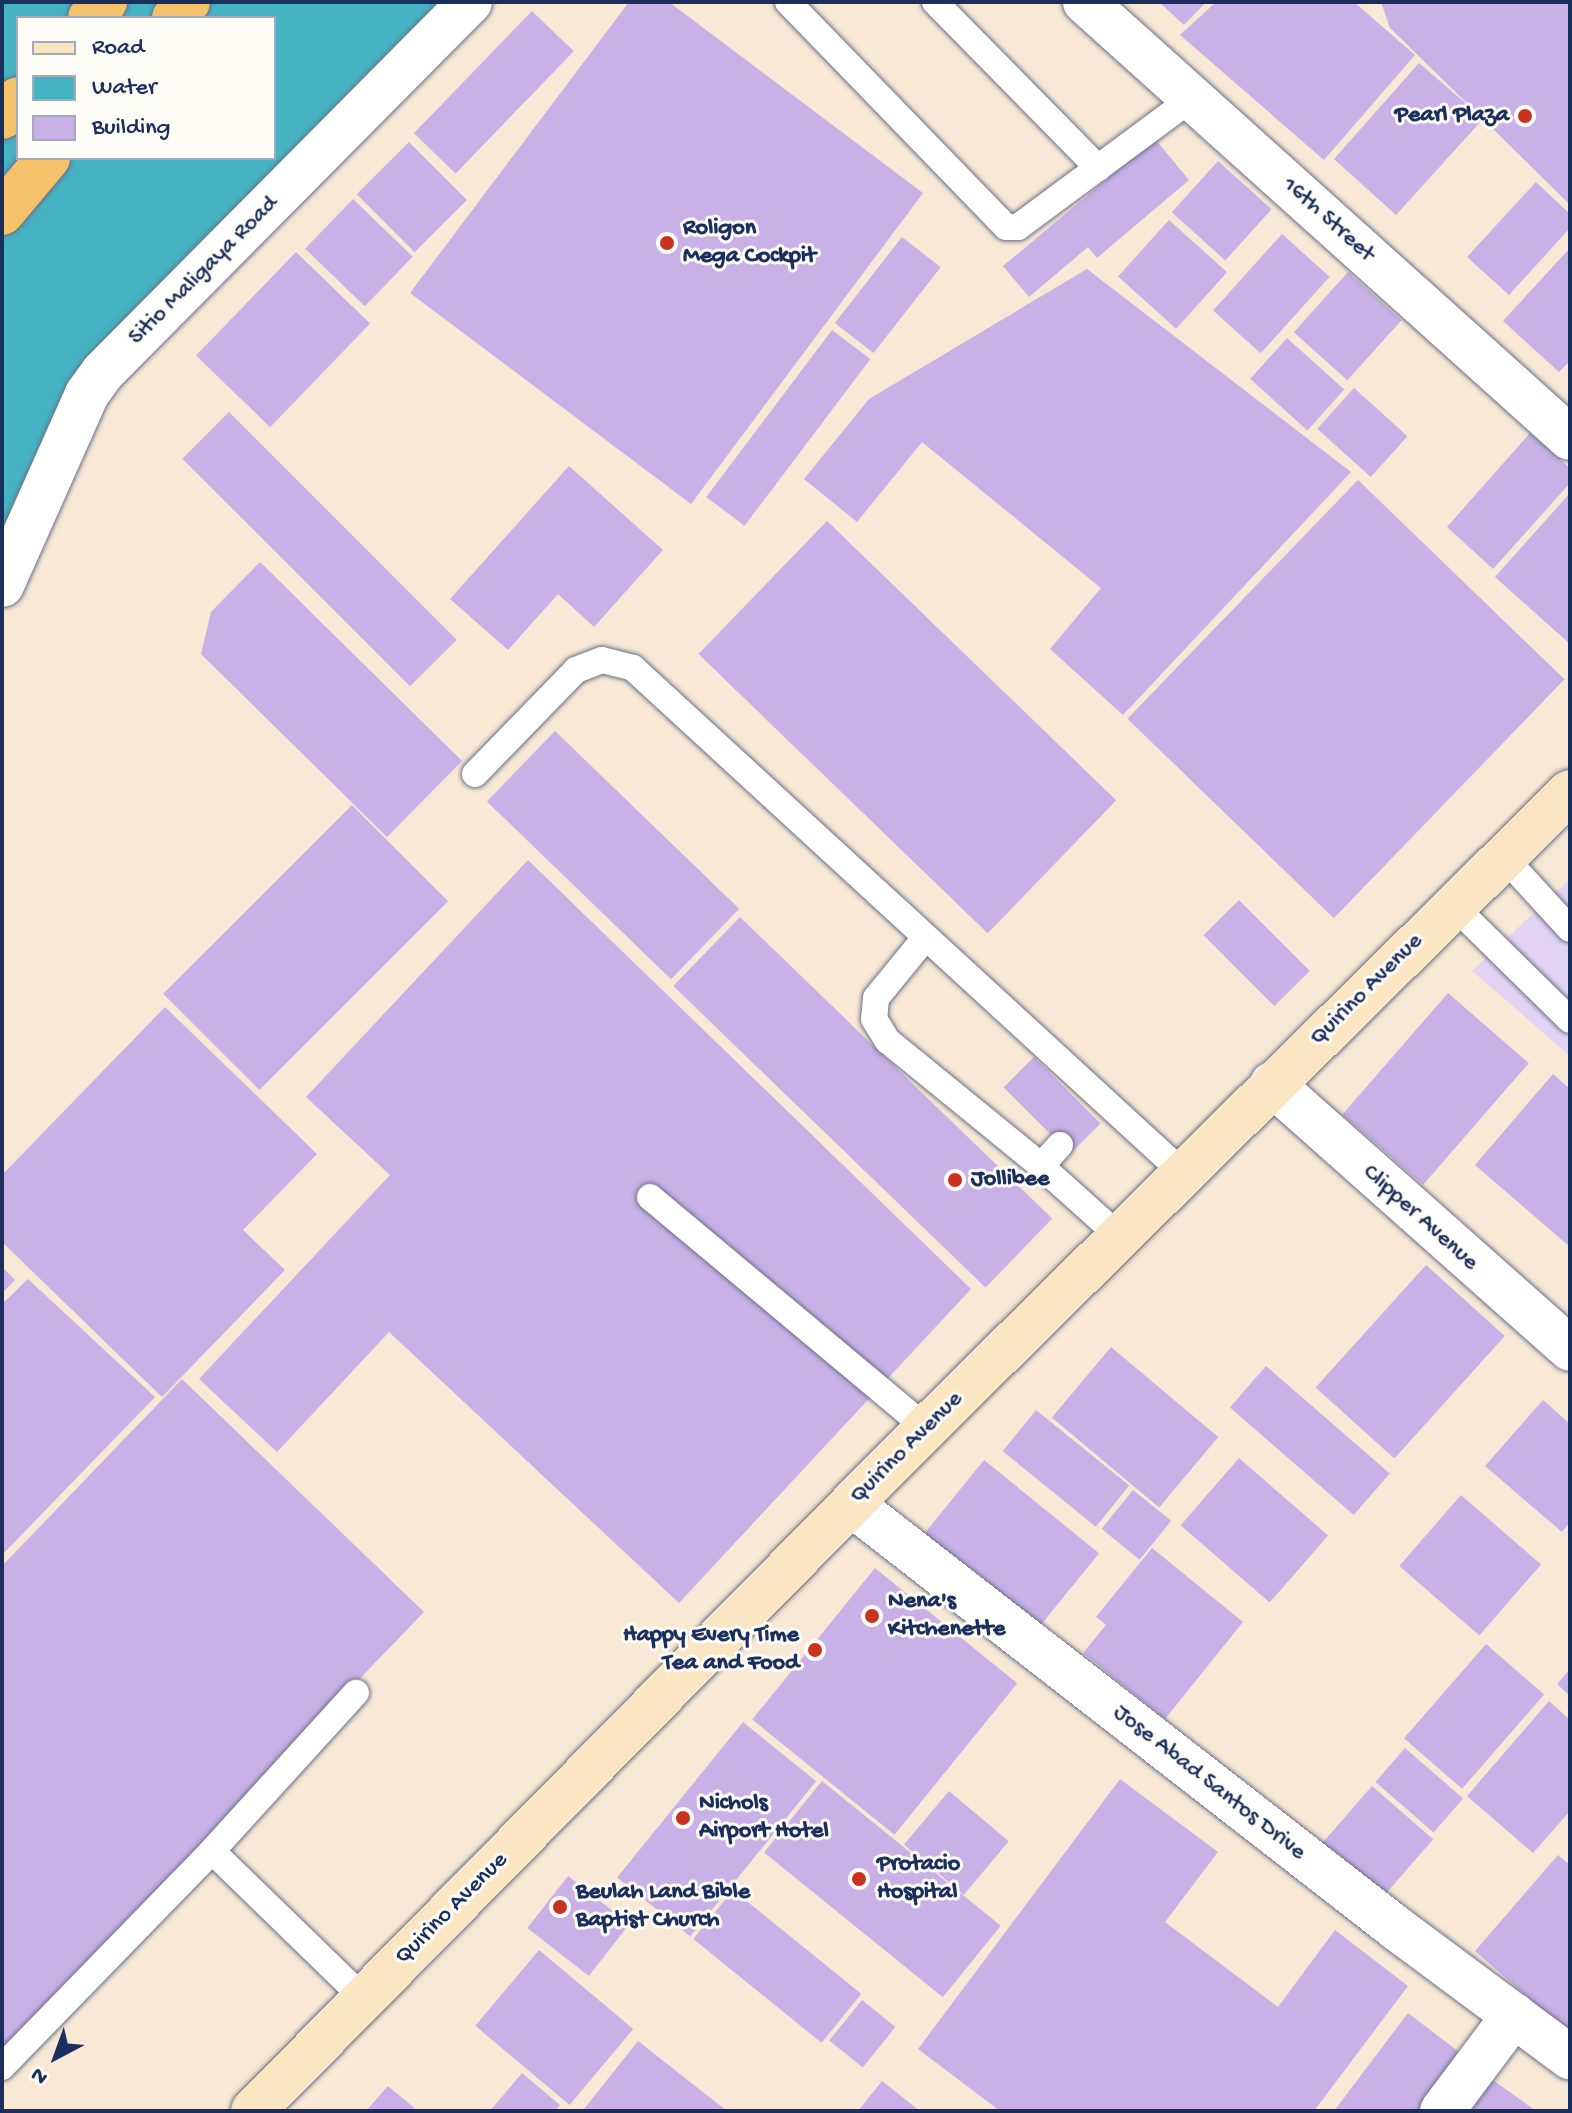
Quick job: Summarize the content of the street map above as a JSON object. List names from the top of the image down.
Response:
{
  "streets": {
    "main road": ["Quirino Avenue"],
    "street": [
      "16th Street",
      "Sitio Maligaya Road",
      "Clipper Avenue",
      "Jose Abad Santos Drive"
    ]
  },
  "crossings": [
    ["Quirino Avenue", "Clipper Avenue"],
    ["Quirino Avenue", "Jose Abad Santos Drive"]
  ],
  "places": [
    "Pearl Plaza",
    "Roligon Mega Cockpit",
    "Jollibee",
    "Nena's Kitchenette",
    "Happy Every Time Tea and Food",
    "Nichols Airport Hotel",
    "Protacio Hospital",
    "Beulah Land Bible Baptist Church"
  ],
  "legend": ["Road", "Water", "Building"],
  "north": "bottom left"
}
